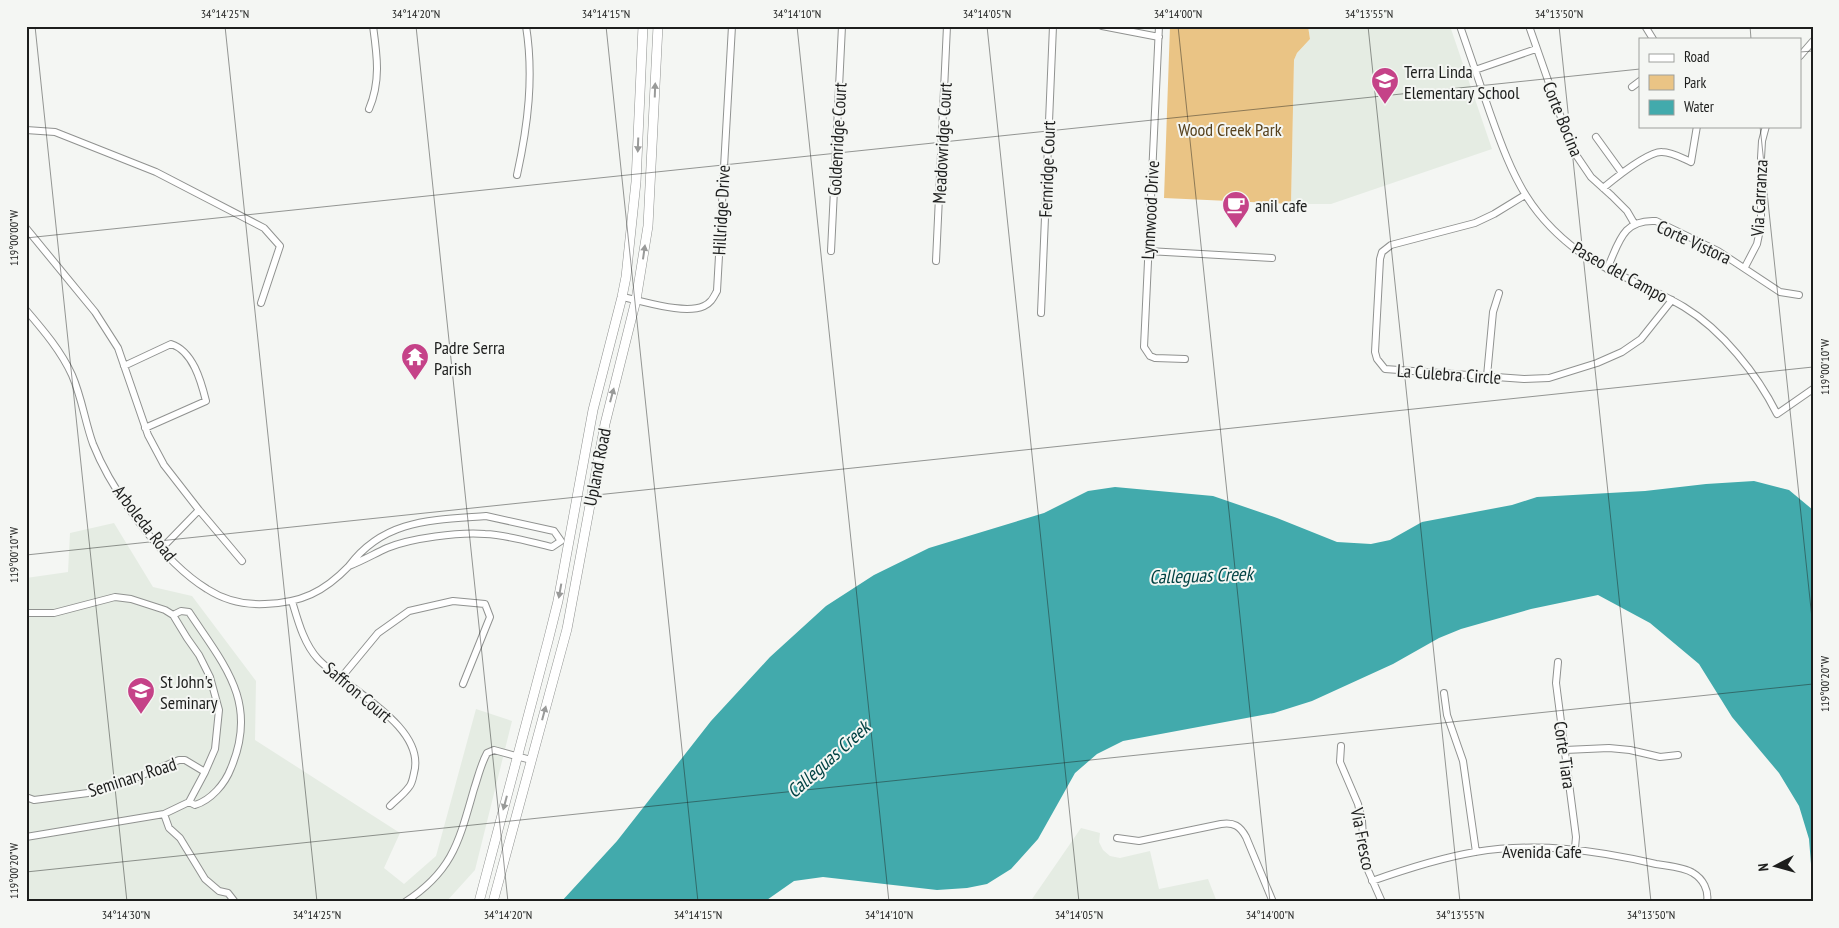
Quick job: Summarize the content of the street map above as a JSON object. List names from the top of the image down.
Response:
{
  "streets": {
    "main road": ["Upland Road"],
    "street": [
      "Corte Bocina",
      "Goldenridge Court",
      "Meadowridge Court",
      "Fernridge Court",
      "Via Carranza",
      "Hillridge Drive",
      "Lynnwood Drive",
      "Corte Vistora",
      "Paseo del Campo",
      "La Culebra Circle",
      "Arboleda Road",
      "Saffron Court",
      "Corte Tiara",
      "Seminary Road",
      "Via Fresco",
      "Avenida Cafe"
    ]
  },
  "crossings": [
    ["Corte Bocina", "Corte Vistora"],
    ["Via Carranza", "Corte Vistora"],
    ["Hillridge Drive", "Upland Road"],
    ["Corte Vistora", "Paseo del Campo"],
    ["Paseo del Campo", "La Culebra Circle"],
    ["Arboleda Road", "Saffron Court"],
    ["Corte Tiara", "Avenida Cafe"],
    ["Via Fresco", "Avenida Cafe"]
  ],
  "water": ["Calleguas Creek"],
  "parks": ["Wood Creek Park"],
  "places": {
    "school or university": ["Terra Linda Elementary School", "St John's Seminary"],
    "cafe": ["anil cafe"],
    "temple": ["Padre Serra Parish"]
  },
  "legend": ["Road", "Park", "Water"],
  "north": "left",
  "coordinates": [
    "34°14'25\"N",
    "34°14'20\"N",
    "34°14'15\"N",
    "34°14'10\"N",
    "34°14'05\"N",
    "34°14'00\"N",
    "34°13'55\"N",
    "34°13'50\"N",
    "119°00'00\"W",
    "119°00'10\"W",
    "119°00'20\"W",
    "34°14'30\"N"
  ]
}
